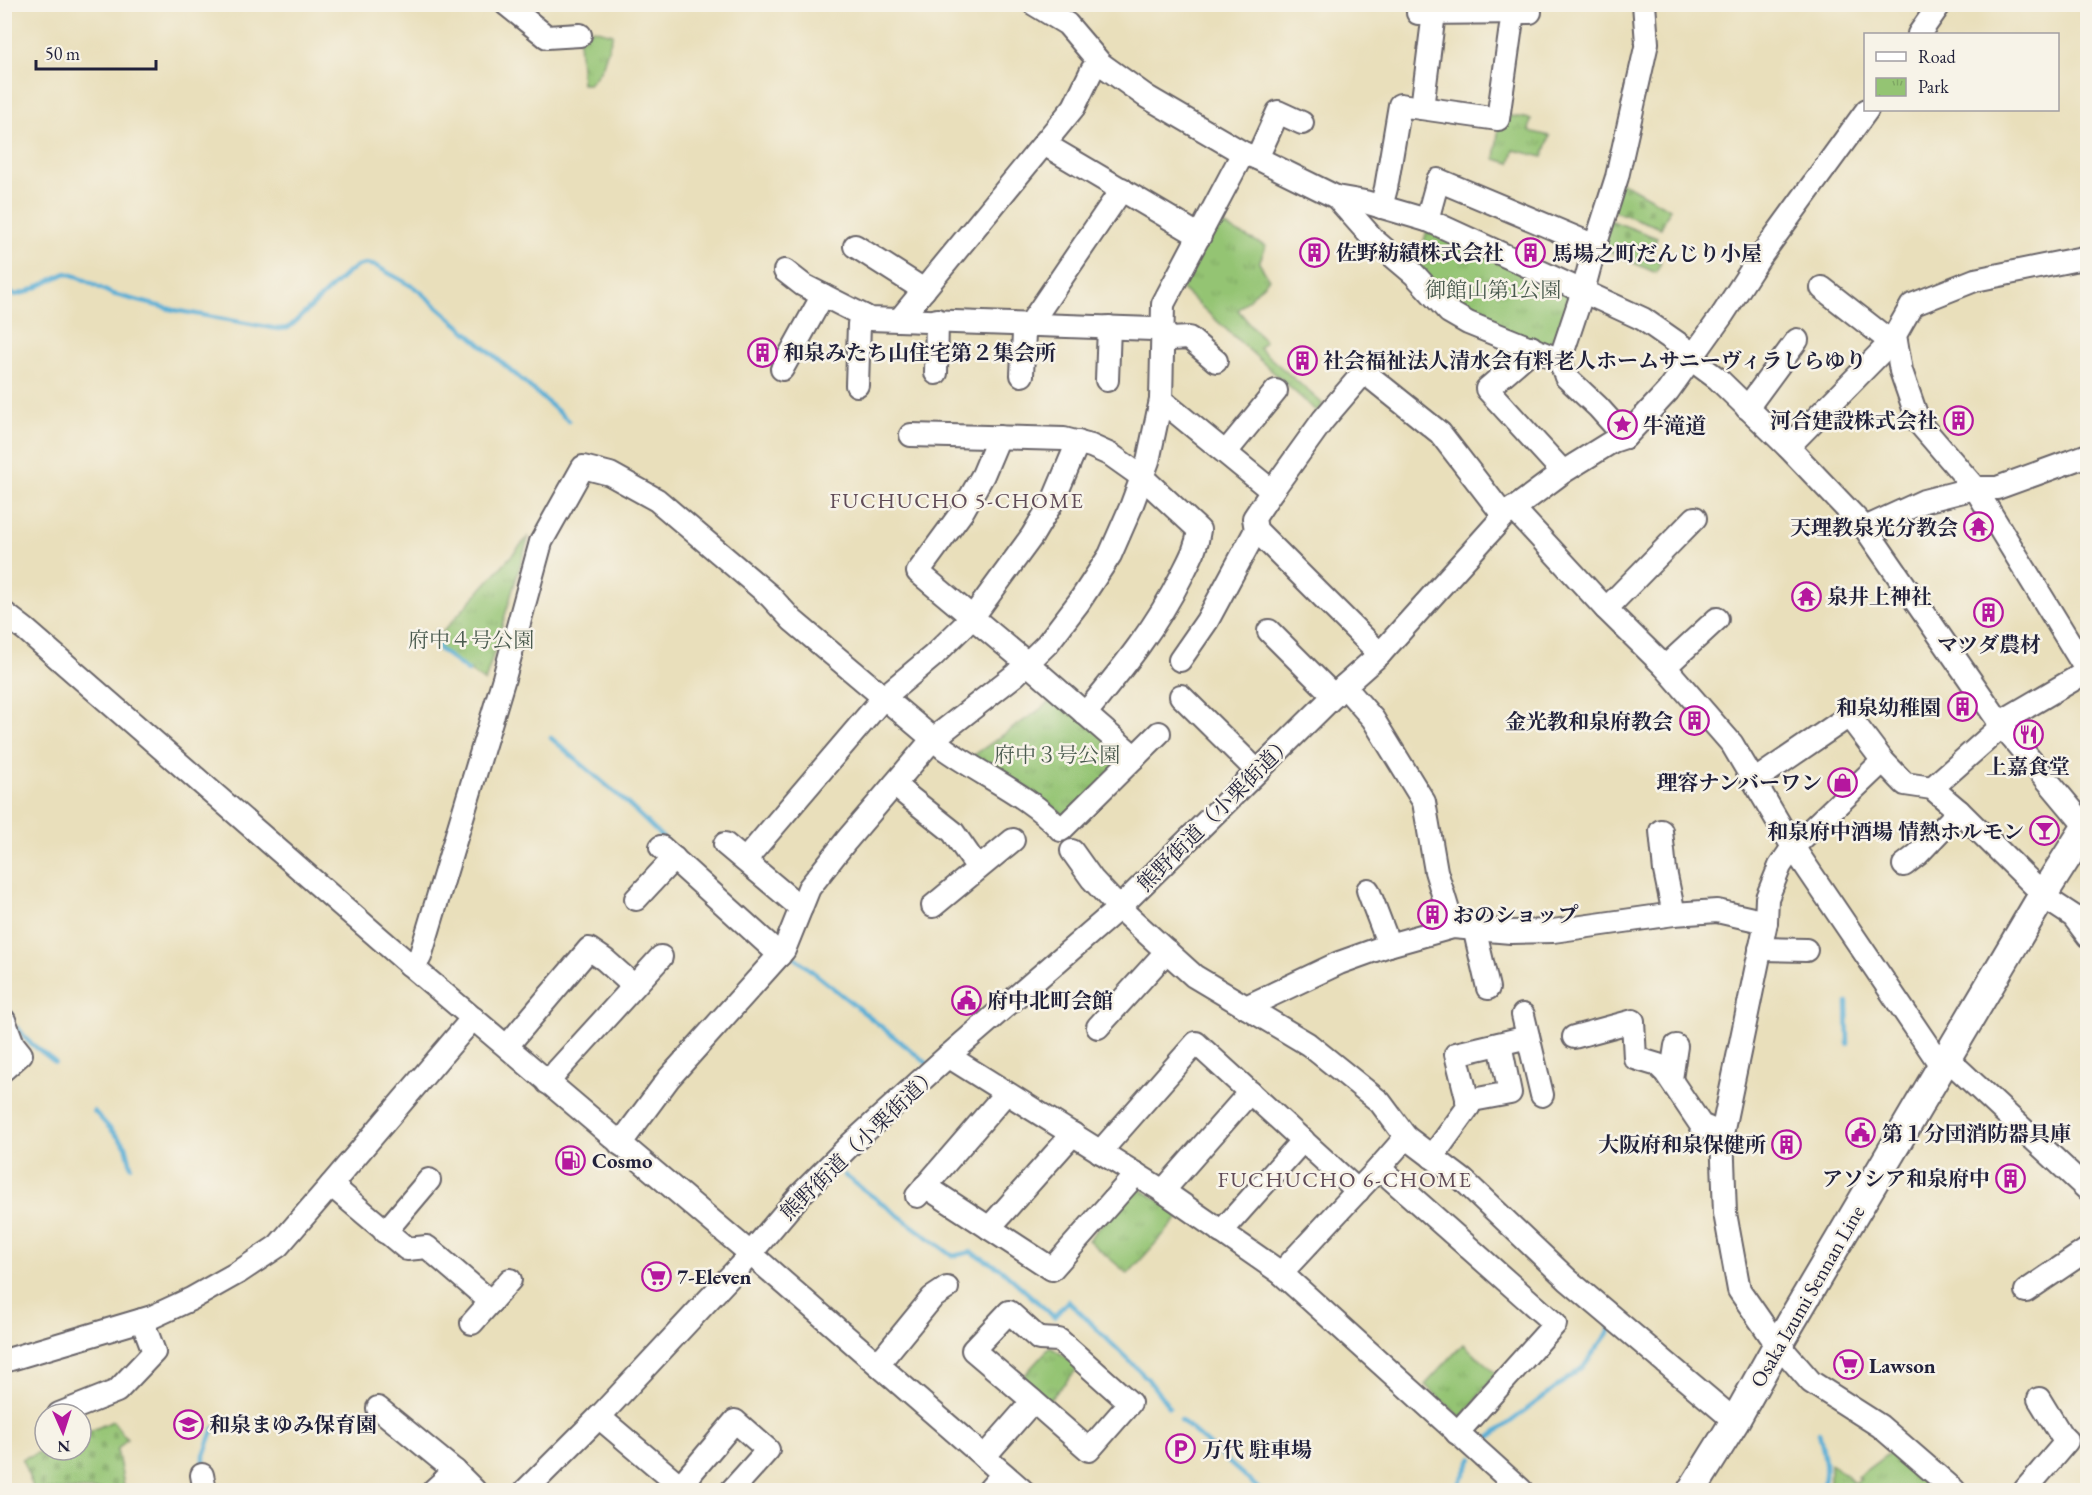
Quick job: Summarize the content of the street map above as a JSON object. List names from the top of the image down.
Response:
{
  "streets": {
    "main road": ["Osaka Izumi Sennan Line"],
    "street": ["熊野街道（小栗街道）"]
  },
  "districts": ["FUCHUCHO 5-CHOME", "FUCHUCHO 6-CHOME"],
  "parks": ["御館山第1公園", "府中４号公園", "府中３号公園"],
  "places": {
    "building": [
      "佐野紡績株式会社",
      "馬場之町だんじり小屋",
      "和泉みたち山住宅第２集会所",
      "社会福祉法人清水会有料老人ホームサニーヴィラしらゆり",
      "河合建設株式会社",
      "マツダ農材",
      "和泉幼稚園",
      "金光教和泉府教会",
      "おのショップ",
      "大阪府和泉保健所",
      "アソシア和泉府中"
    ],
    "place": ["牛滝道"],
    "temple": ["天理教泉光分教会", "泉井上神社"],
    "restaurant": ["上嘉食堂"],
    "shop": ["理容ナンバーワン"],
    "bar": ["和泉府中酒場 情熱ホルモン"],
    "public building": ["府中北町会館", "第１分団消防器具庫"],
    "fuel station": ["Cosmo"],
    "supermarket": ["7-Eleven", "Lawson"],
    "school or university": ["和泉まゆみ保育園"],
    "parking": ["万代 駐車場"]
  },
  "legend": ["Road", "Park"],
  "scale_bar": "50 m",
  "north": "bottom"
}
